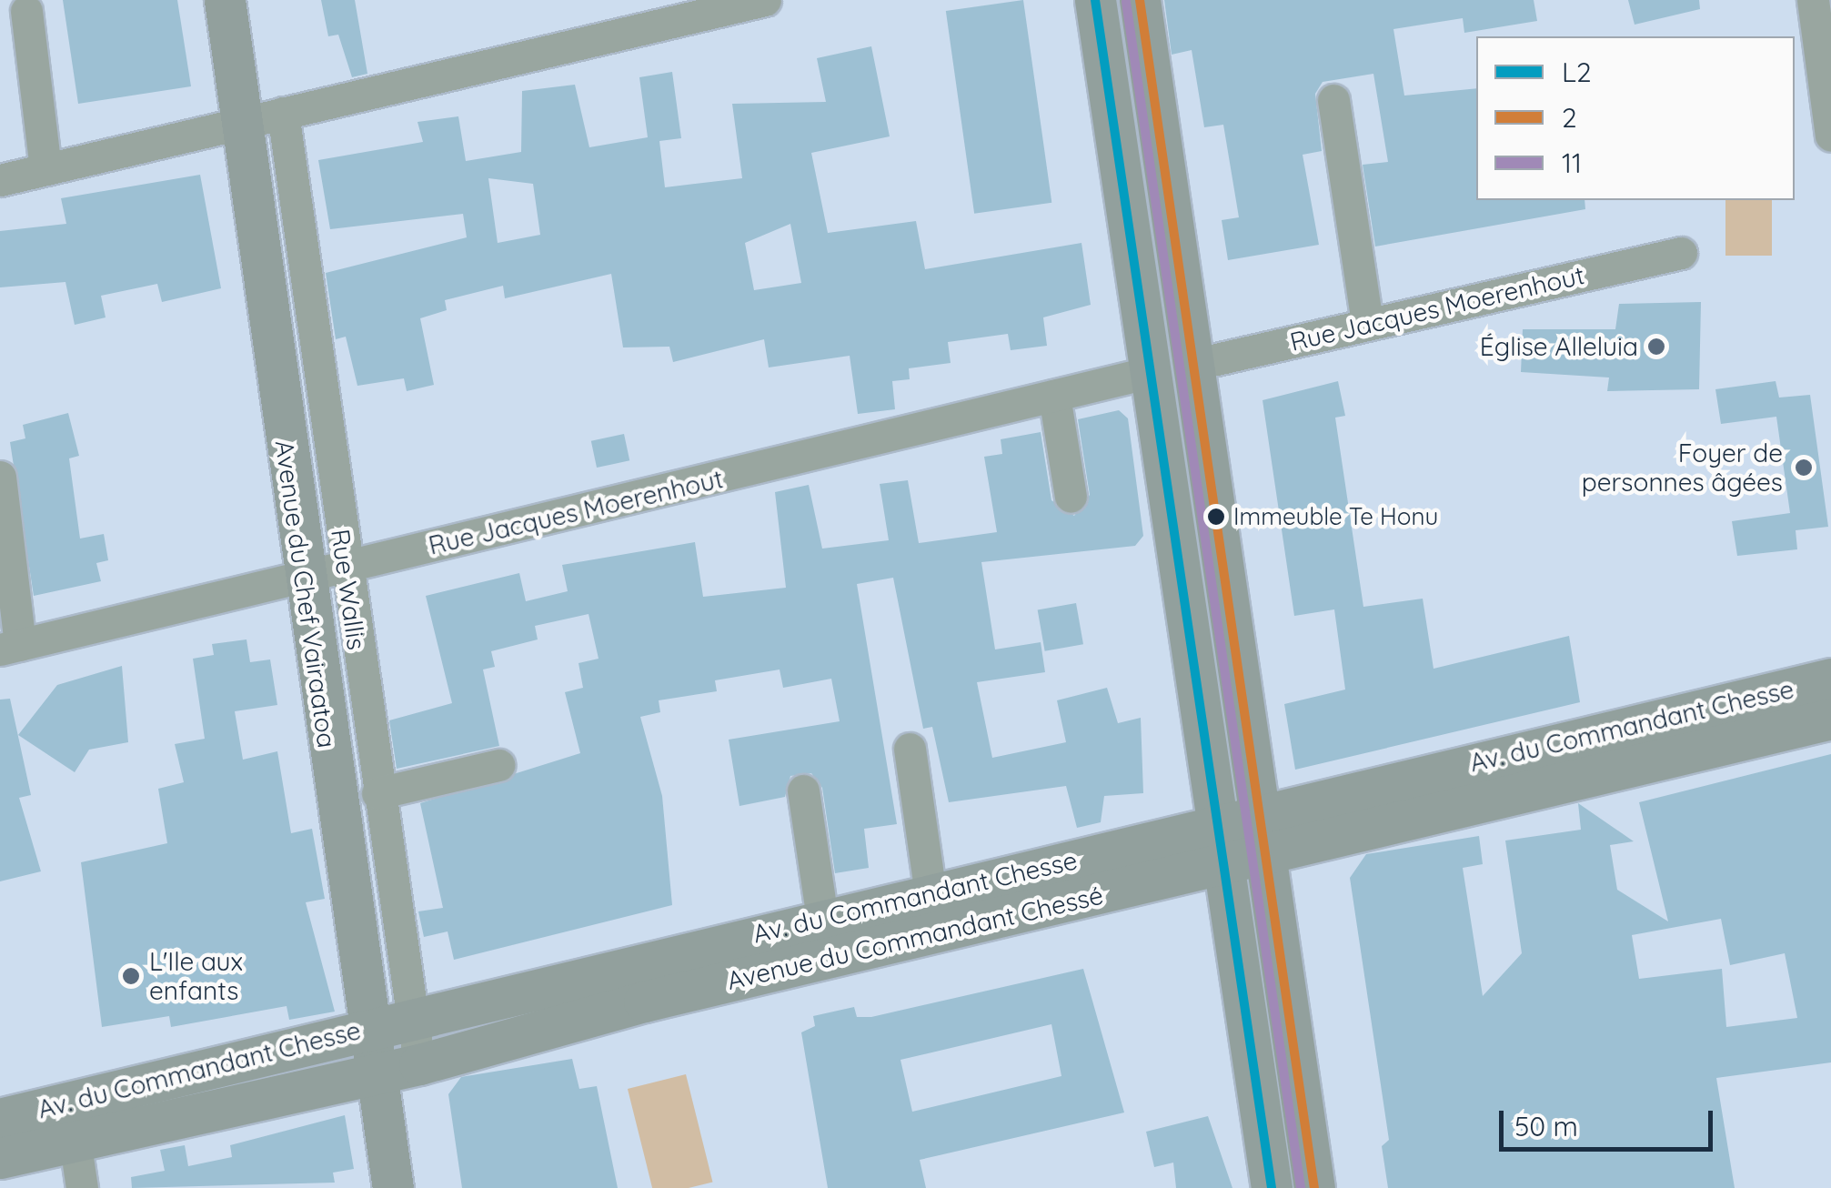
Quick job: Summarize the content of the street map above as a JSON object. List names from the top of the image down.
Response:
{
  "streets": {
    "main road": ["Avenue du Chef Vairaatoa", "Av. du Commandant Chesse", "Avenue du Commandant Chessé"],
    "street": ["Rue Jacques Moerenhout", "Rue Wallis"]
  },
  "crossings": [
    ["Rue Jacques Moerenhout", "Rue Wallis"],
    ["Rue Jacques Moerenhout", "Avenue du Chef Vairaatoa"],
    ["Rue Wallis", "Av. du Commandant Chesse"],
    ["Rue Wallis", "Avenue du Commandant Chessé"],
    ["Avenue du Chef Vairaatoa", "Av. du Commandant Chesse"],
    ["Avenue du Chef Vairaatoa", "Avenue du Commandant Chessé"],
    ["Av. du Commandant Chesse", "Avenue du Commandant Chessé"]
  ],
  "places": [
    "Église Alleluia",
    "Foyer de personnes âgées",
    "Immeuble Te Honu",
    "L'Ile aux enfants"
  ],
  "lines": ["transit line L2", "transit line 2", "transit line 11"],
  "legend": ["L2", "2", "11"],
  "scale_bar": "50 m"
}
